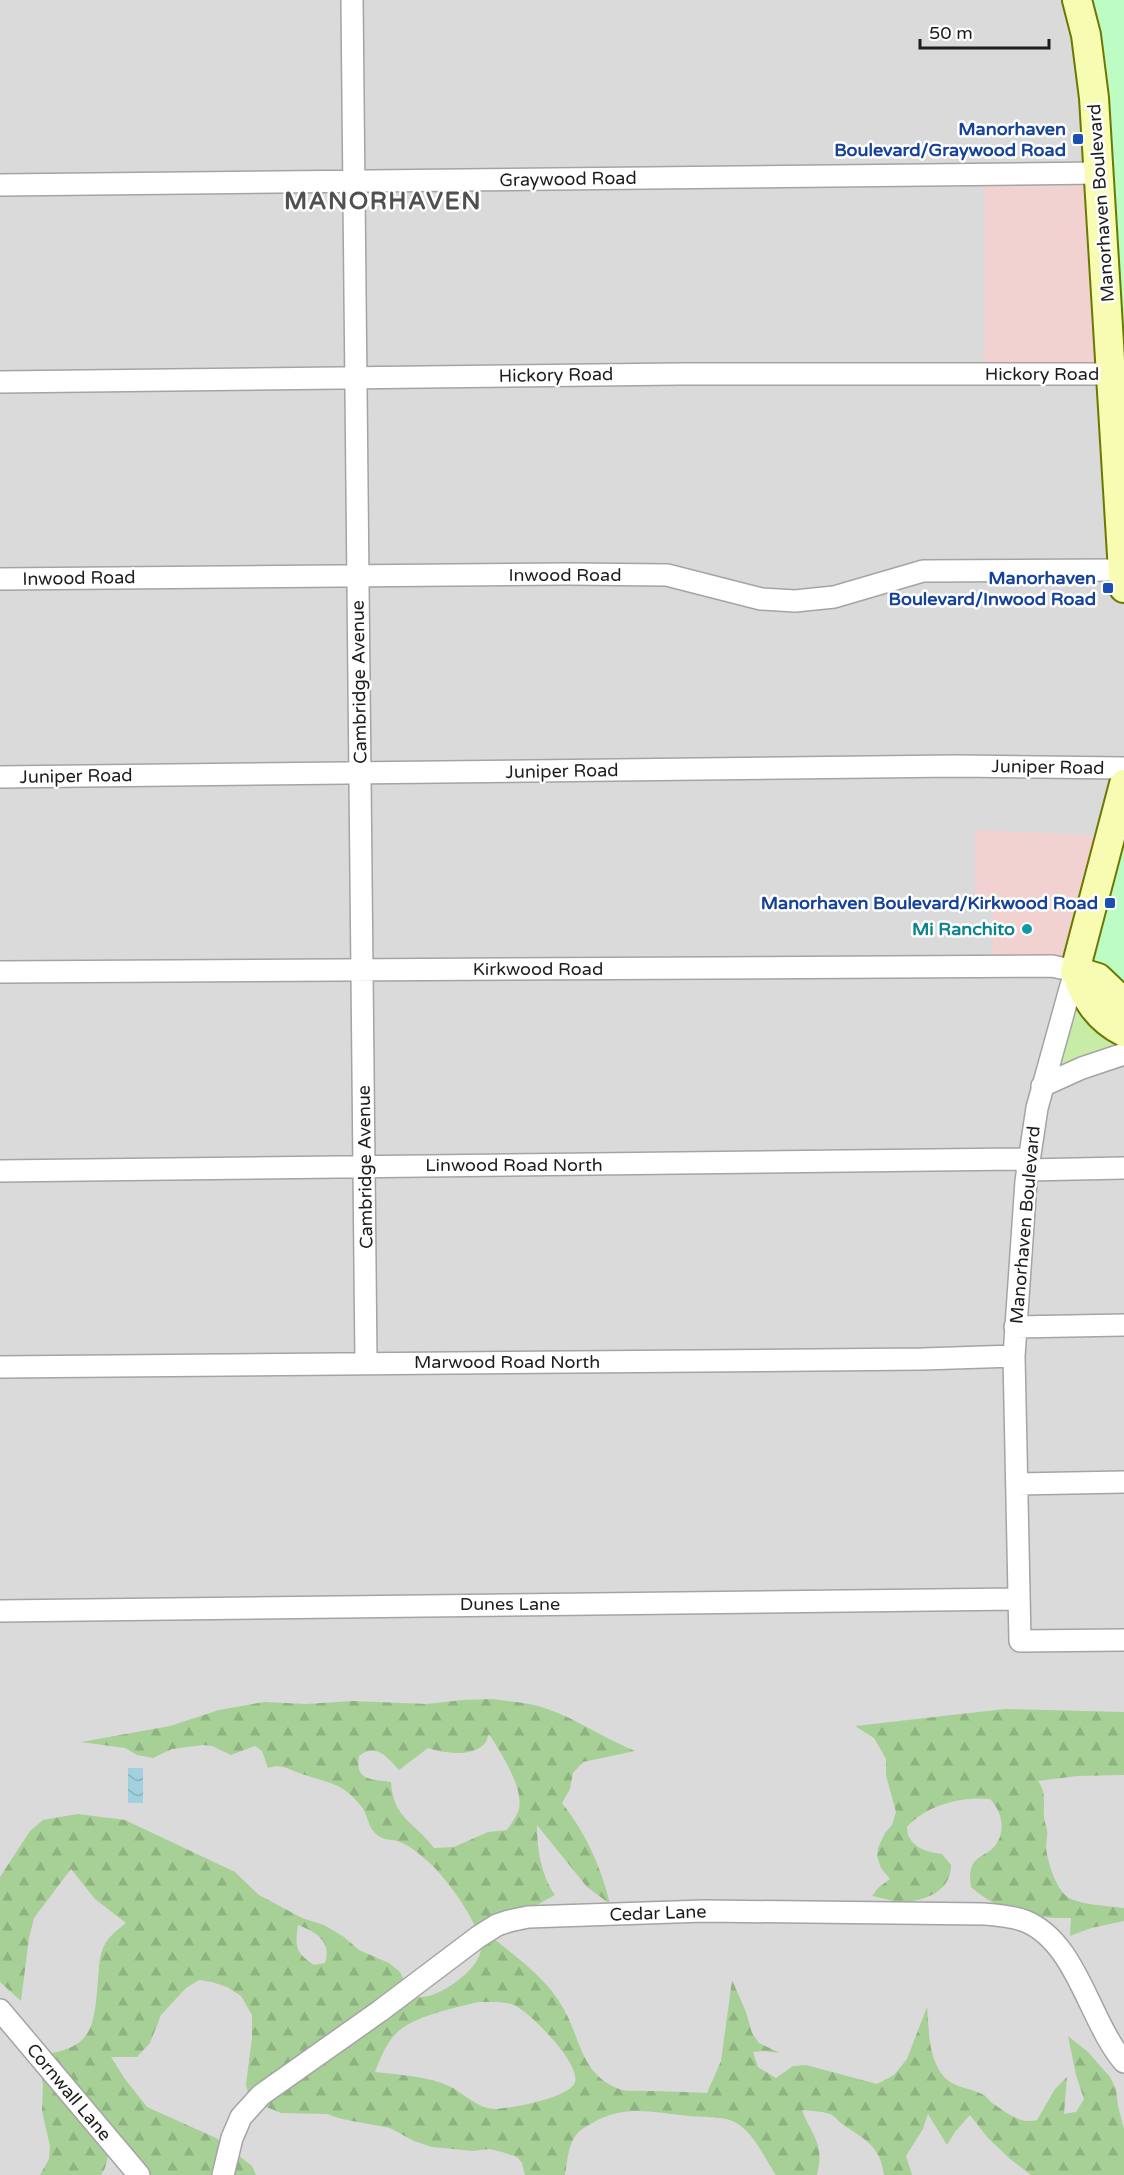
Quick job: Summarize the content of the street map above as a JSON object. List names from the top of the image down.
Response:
{
  "streets": {
    "street": [
      "Graywood Road",
      "Manorhaven Boulevard",
      "Hickory Road",
      "Inwood Road",
      "Cambridge Avenue",
      "Juniper Road",
      "Kirkwood Road",
      "Linwood Road North",
      "Marwood Road North",
      "Dunes Lane",
      "Cedar Lane",
      "Cornwall Lane"
    ]
  },
  "crossings": [
    ["Graywood Road", "Manorhaven Boulevard"],
    ["Graywood Road", "Cambridge Avenue"],
    ["Manorhaven Boulevard", "Hickory Road"],
    ["Manorhaven Boulevard", "Inwood Road"],
    ["Manorhaven Boulevard", "Kirkwood Road"],
    ["Manorhaven Boulevard", "Linwood Road North"],
    ["Manorhaven Boulevard", "Marwood Road North"],
    ["Manorhaven Boulevard", "Dunes Lane"],
    ["Hickory Road", "Cambridge Avenue"],
    ["Inwood Road", "Cambridge Avenue"],
    ["Cambridge Avenue", "Juniper Road"],
    ["Cambridge Avenue", "Kirkwood Road"],
    ["Cambridge Avenue", "Linwood Road North"],
    ["Cambridge Avenue", "Marwood Road North"]
  ],
  "districts": ["MANORHAVEN"],
  "places": {
    "transit": ["Manorhaven Boulevard/Graywood Road", "Manorhaven Boulevard/Inwood Road", "Manorhaven Boulevard/Kirkwood Road"],
    "other": ["Mi Ranchito"]
  },
  "scale_bar": "50 m"
}
